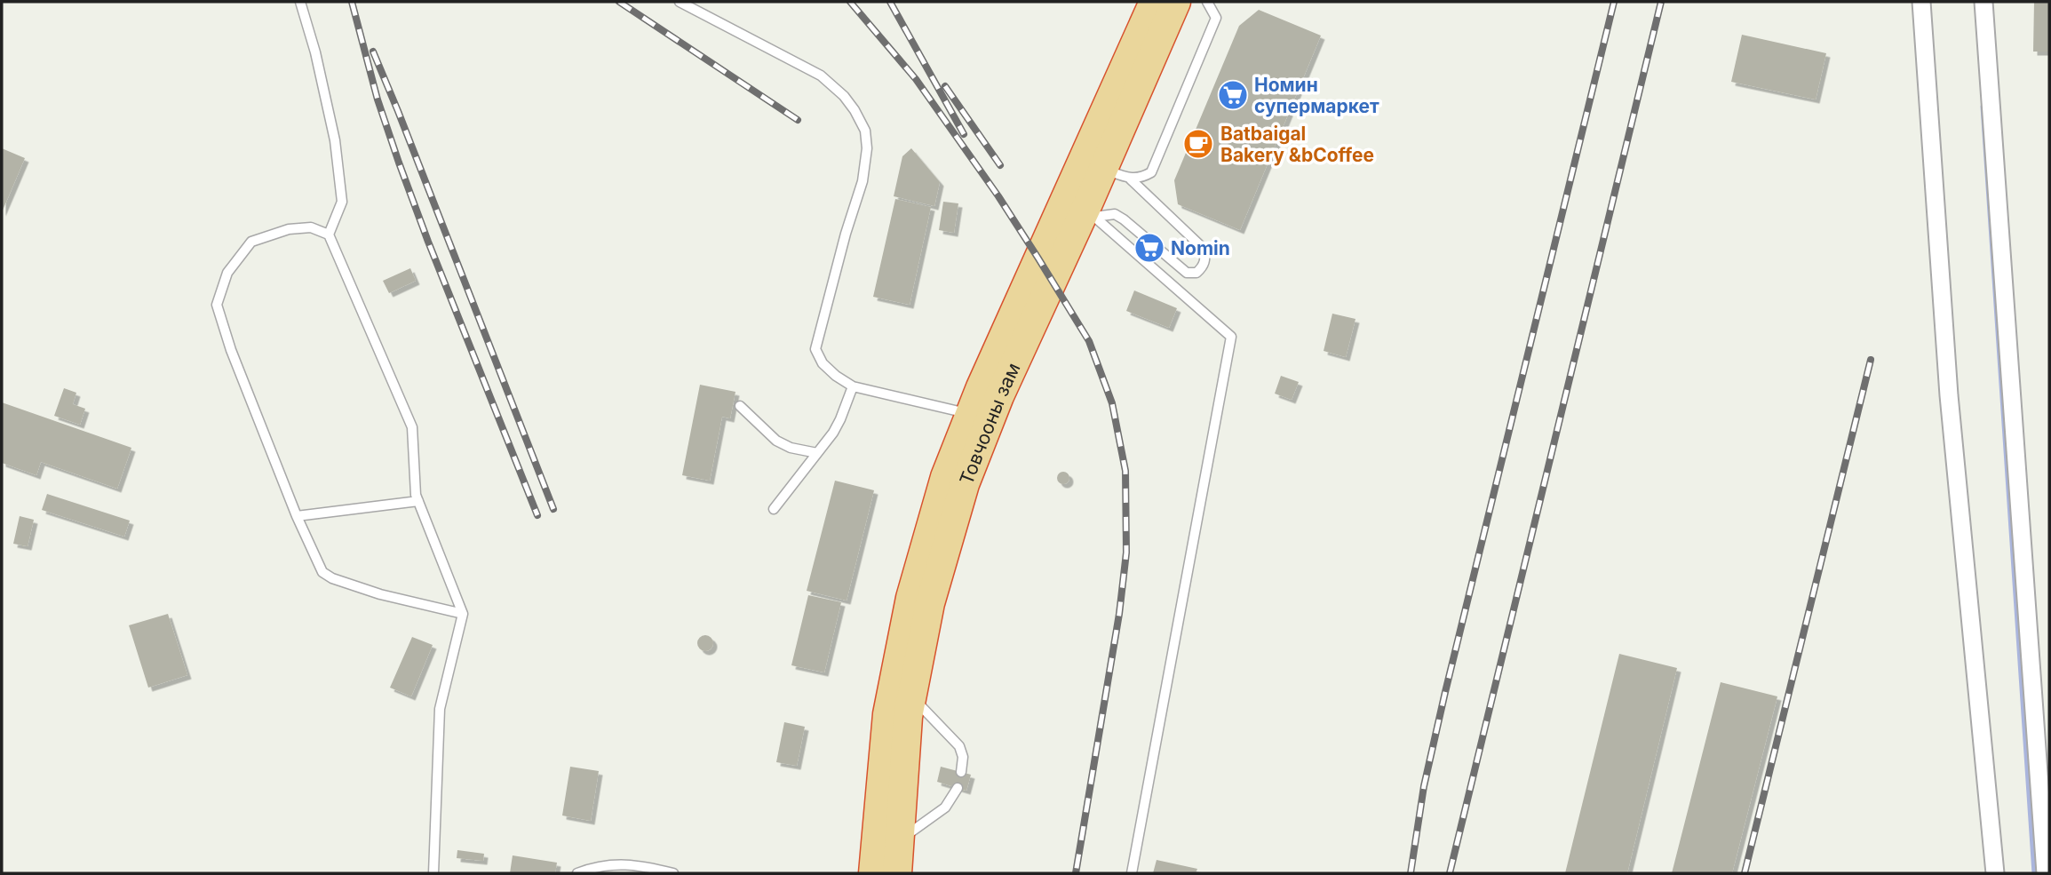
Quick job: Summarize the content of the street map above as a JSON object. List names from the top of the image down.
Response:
{
  "streets": {
    "highway": ["Товчооны зам"]
  },
  "places": {
    "supermarket": ["Номин супермаркет", "Nomin"],
    "cafe": ["Batbaigal Bakery &bCoffee"]
  }
}
